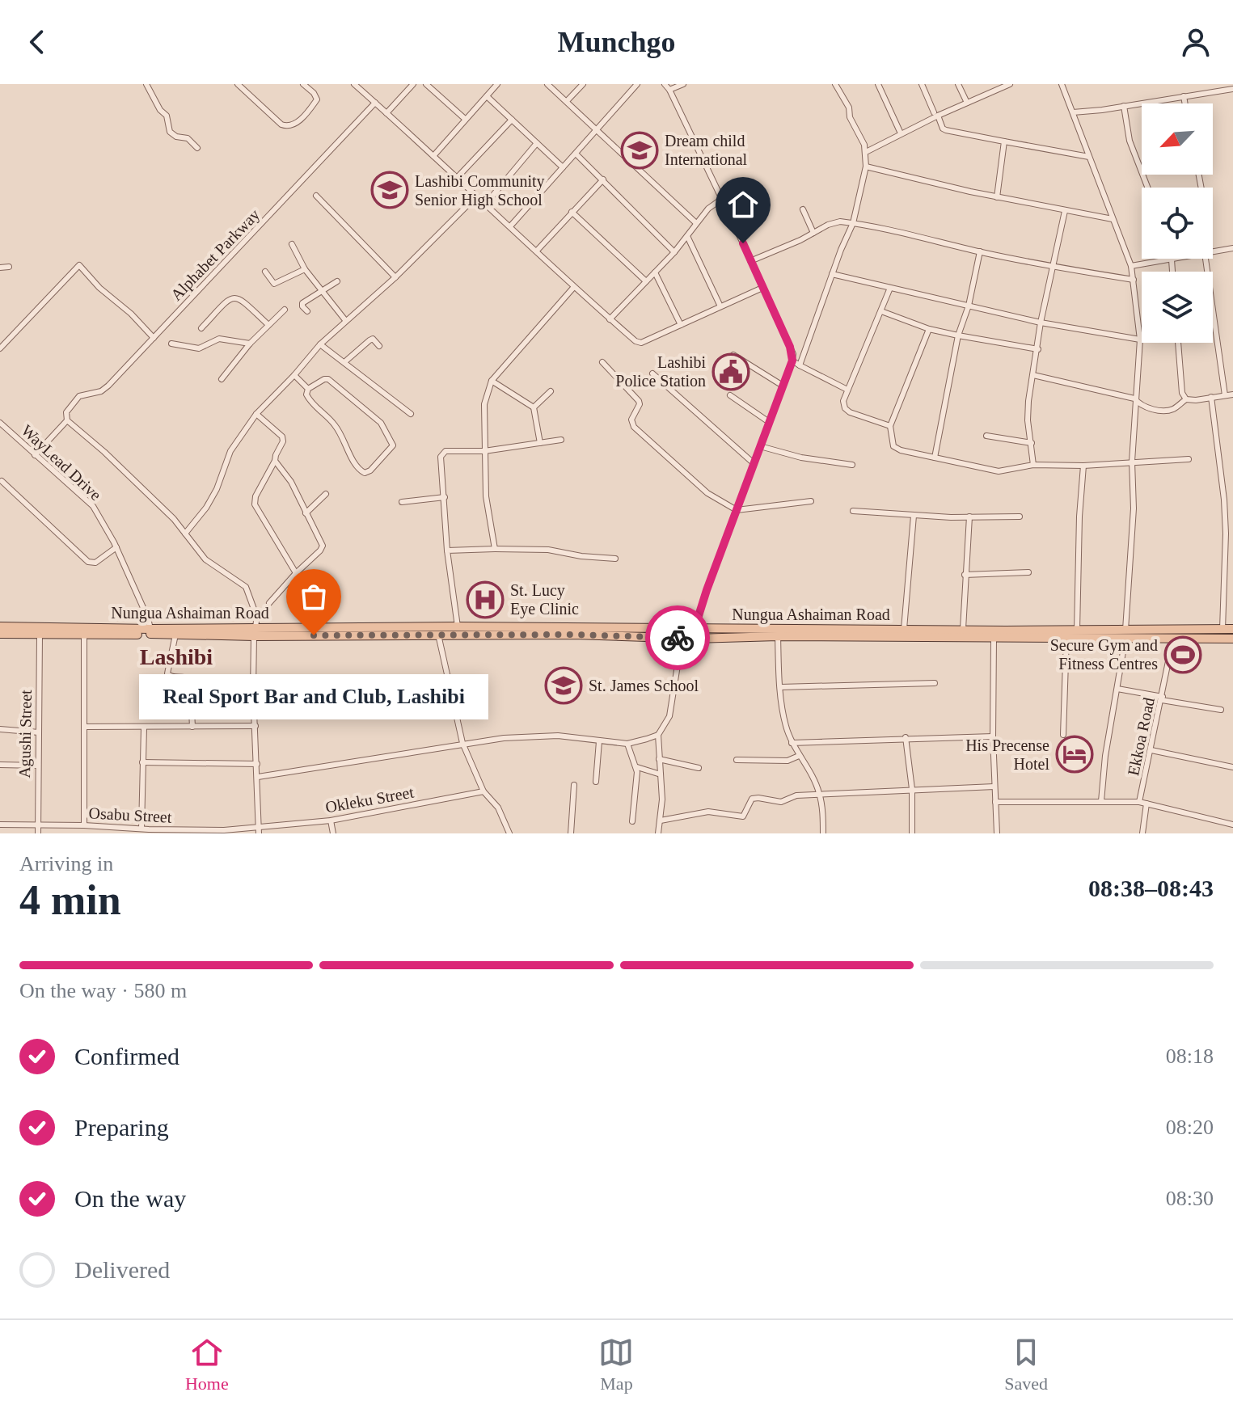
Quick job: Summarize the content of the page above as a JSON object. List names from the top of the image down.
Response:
{
  "streets": {
    "main road": ["Nungua Ashaiman Road"],
    "street": [
      "Alphabet Parkway",
      "WayLead Drive",
      "Agushi Street",
      "Ekkoa Road",
      "Okleku Street",
      "Osabu Street"
    ]
  },
  "crossings": [
    ["WayLead Drive", "Nungua Ashaiman Road"],
    ["Nungua Ashaiman Road", "Agushi Street"],
    ["Nungua Ashaiman Road", "Ekkoa Road"],
    ["Agushi Street", "Osabu Street"],
    ["Okleku Street", "Osabu Street"]
  ],
  "districts": ["Lashibi"],
  "places": {
    "school or university": ["Dream child International", "Lashibi Community Senior High School", "St. James School"],
    "public building": ["Lashibi Police Station"],
    "hospital": ["St. Lucy Eye Clinic"],
    "other": ["Real Sport Bar and Club, Lashibi"],
    "sports": ["Secure Gym and Fitness Centres"],
    "hotel": ["His Precense Hotel"]
  },
  "north": "bottom left",
  "page": {
    "header": "Munchgo",
    "bubble": "Real Sport Bar and Club, Lashibi",
    "heading": ["4 min", "Arriving in", "08:38–08:43"],
    "bar": "On the way · 580 m",
    "list": [
      ["Confirmed", "08:18"],
      ["Preparing", "08:20"],
      ["On the way", "08:30"],
      "Delivered"
    ],
    "tabs": ["Home", "Map", "Saved"]
  }
}
